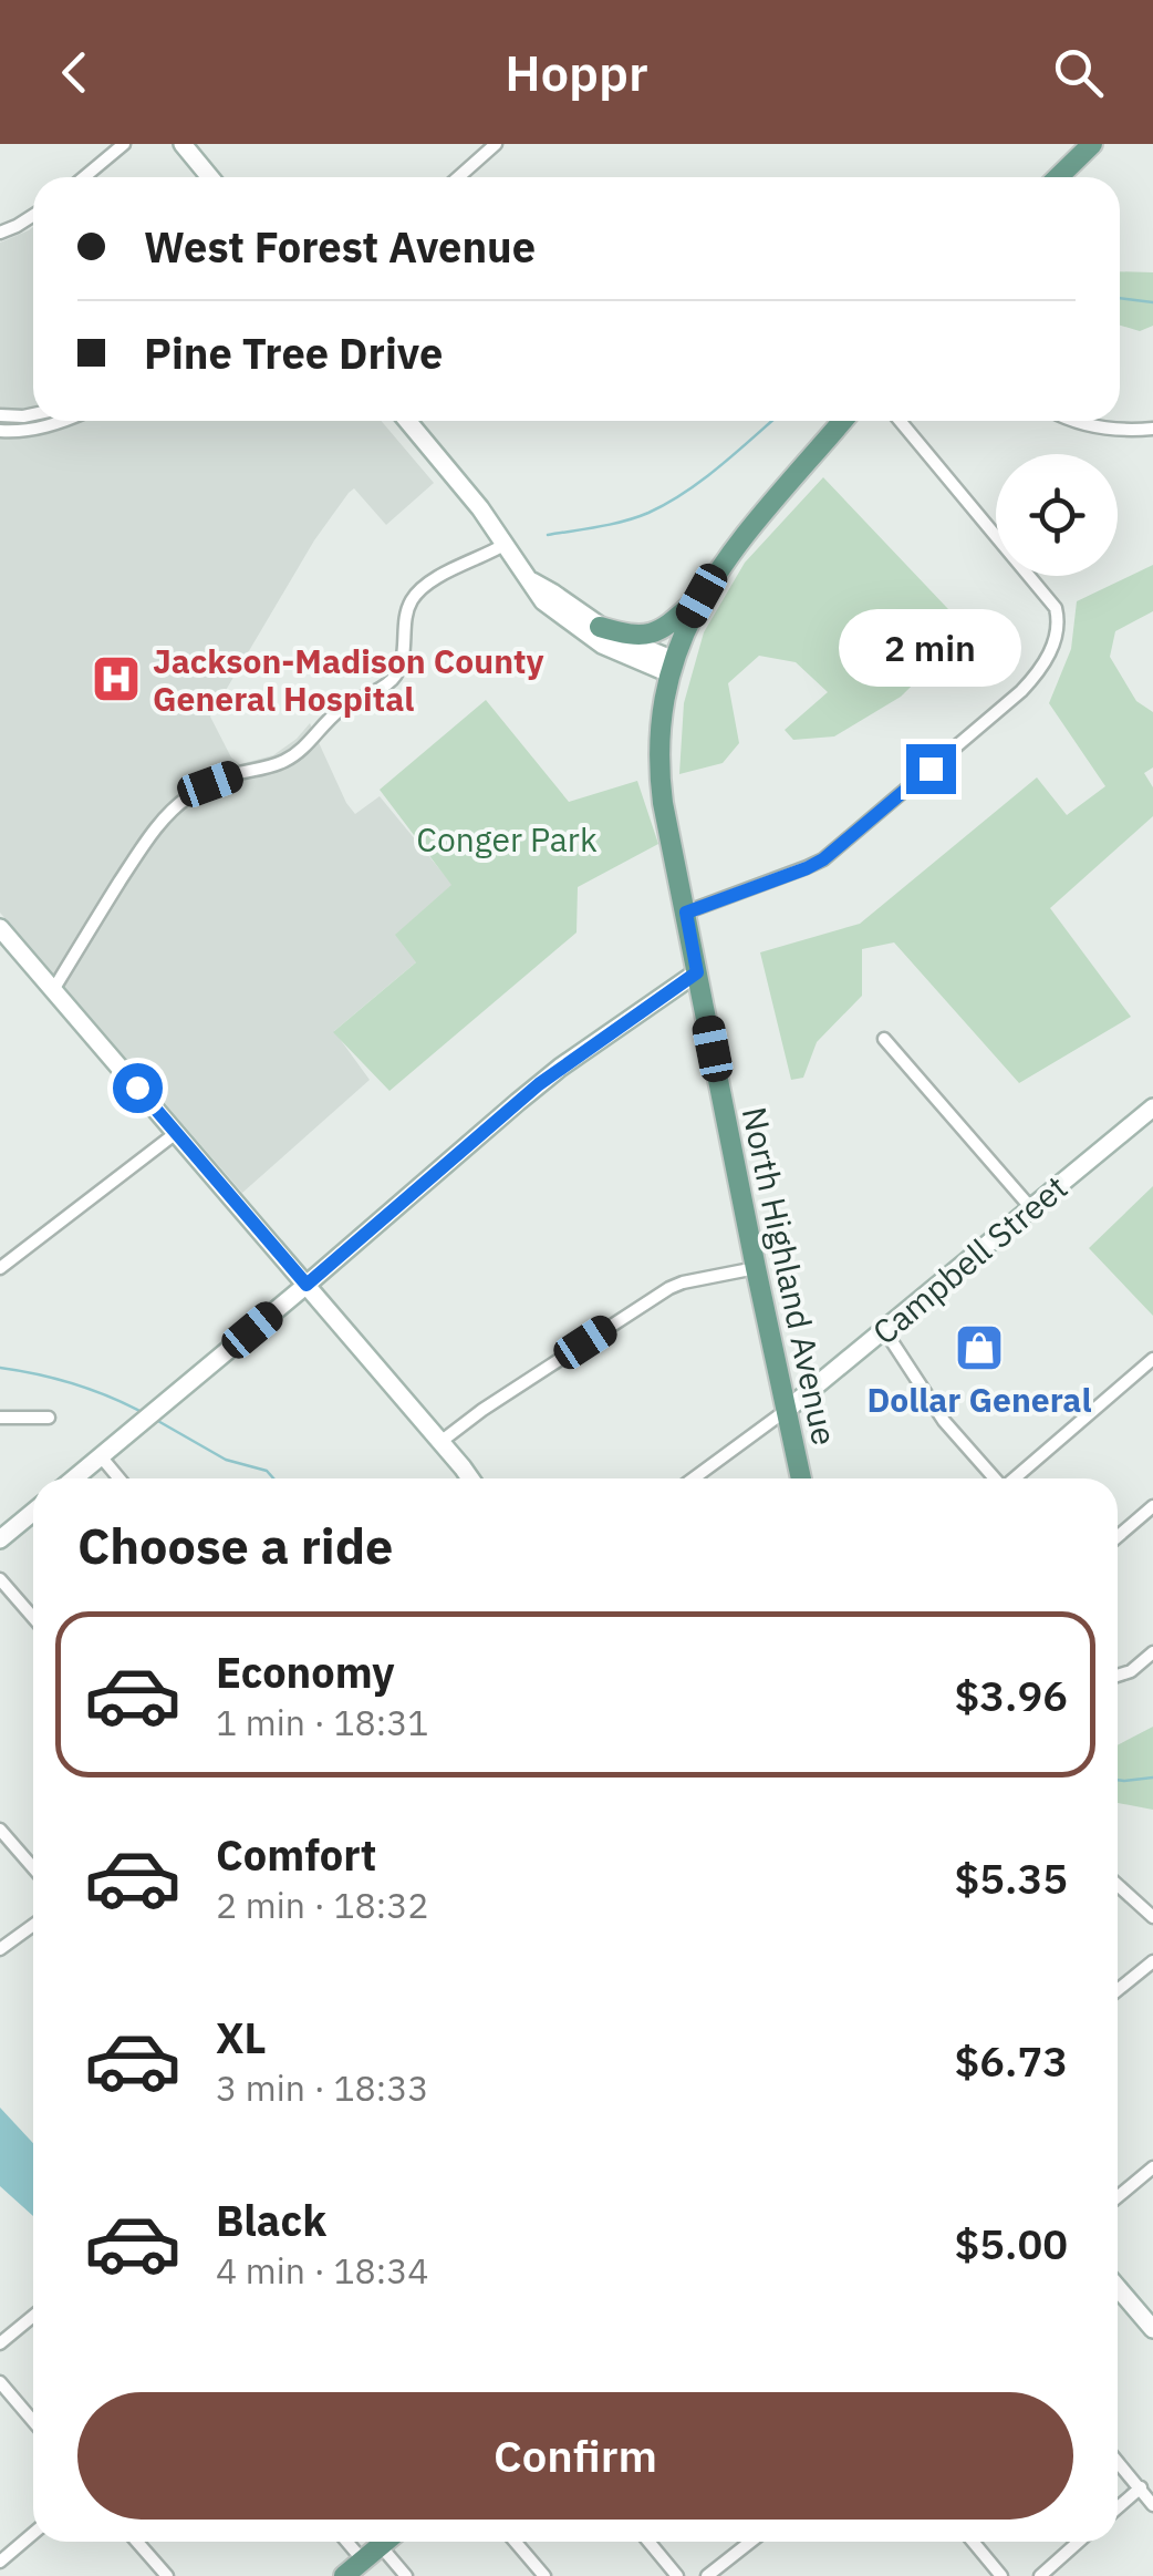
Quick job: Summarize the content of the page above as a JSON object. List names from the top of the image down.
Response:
{
  "streets": {
    "main road": ["North Highland Avenue"],
    "street": ["Campbell Street"]
  },
  "crossings": [
    ["Campbell Street", "North Highland Avenue"]
  ],
  "parks": ["Conger Park"],
  "places": {
    "hospital": ["Jackson-Madison County General Hospital"],
    "shop": ["Dollar General"]
  },
  "page": {
    "header": "Hoppr",
    "banner": ["West Forest Avenue", "Pine Tree Drive"],
    "bubble": "2 min",
    "heading": "Choose a ride",
    "list": [
      {
        "name": "Economy",
        "note": "1 min · 18:31",
        "value": "$3.96"
      },
      {
        "name": "Comfort",
        "note": "2 min · 18:32",
        "value": "$5.35"
      },
      {
        "name": "XL",
        "note": "3 min · 18:33",
        "value": "$6.73"
      },
      {
        "name": "Black",
        "note": "4 min · 18:34",
        "value": "$5.00"
      }
    ],
    "buttons": "Confirm"
  }
}
